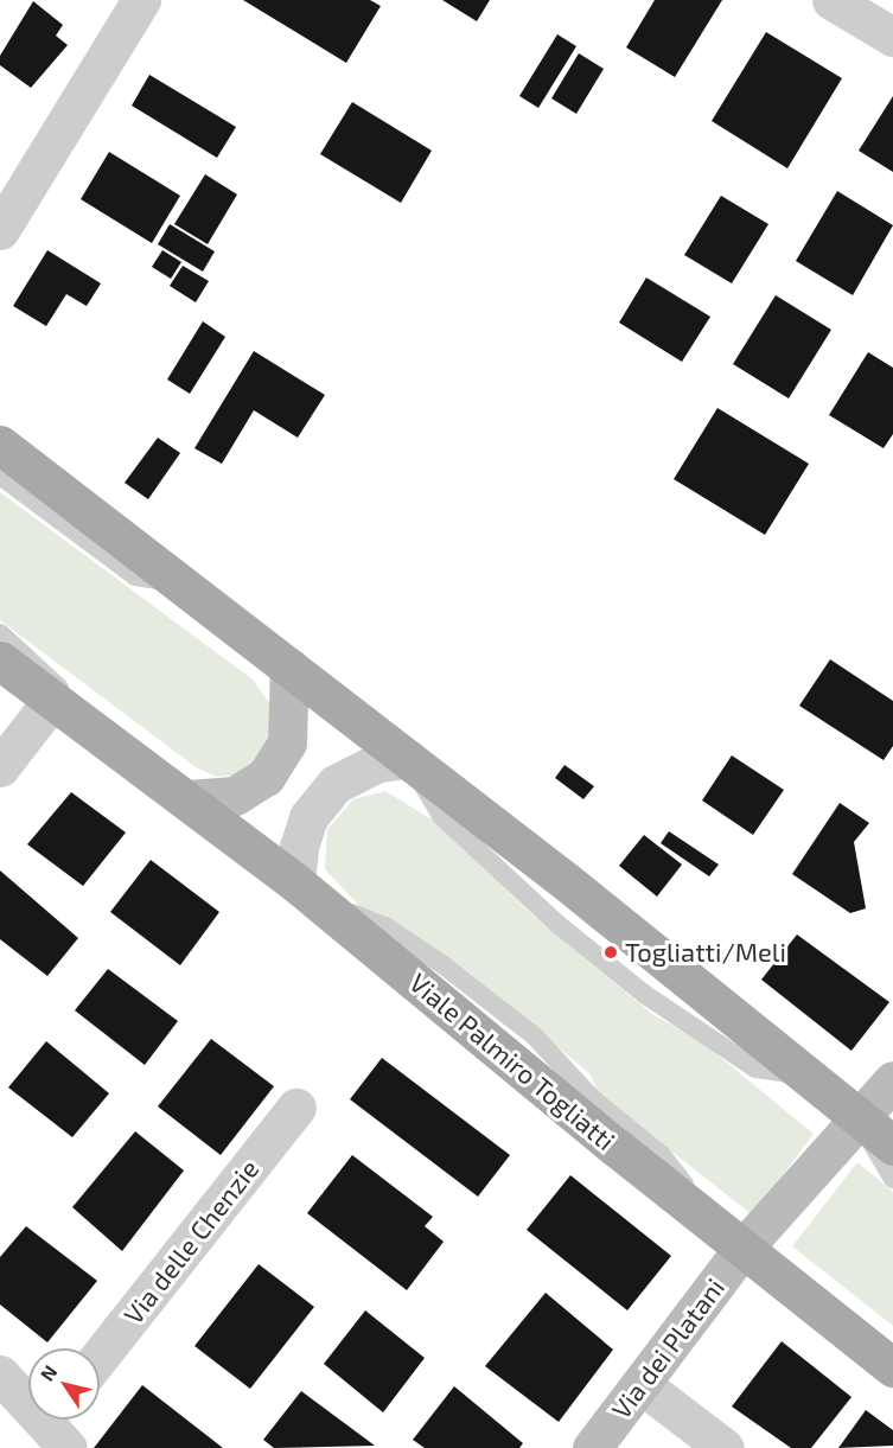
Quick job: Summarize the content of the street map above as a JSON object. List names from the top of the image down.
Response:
{
  "streets": {
    "main road": ["Viale Palmiro Togliatti"],
    "street": ["Via delle Chenzie", "Via dei Platani"]
  },
  "crossings": [
    ["Viale Palmiro Togliatti", "Via dei Platani"]
  ],
  "places": ["Togliatti/Meli"],
  "north": "top left"
}
